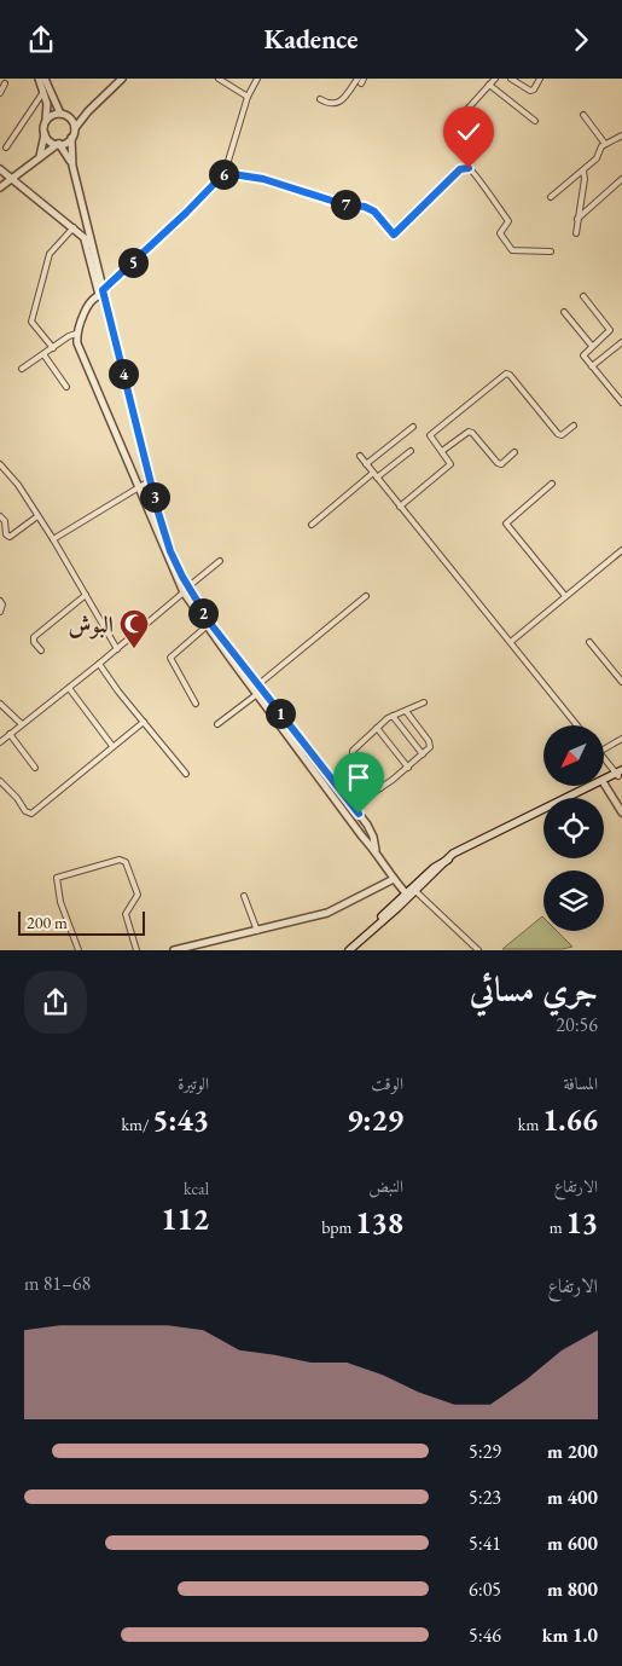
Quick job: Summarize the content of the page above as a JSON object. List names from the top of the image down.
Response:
{
  "places": {
    "mosque": ["البوش"]
  },
  "scale_bar": "200 m",
  "north": "bottom left",
  "page": {
    "header": "Kadence",
    "pins": [
      "6",
      "7",
      "5",
      "4",
      "3",
      "2",
      "1"
    ],
    "scale": "200 m",
    "heading": ["جري مسائي", "20:56"],
    "stats": [
      ["المسافة", "1.66 km"],
      ["الوقت", "9:29"],
      ["الوتيرة", "5:43 /km"],
      ["الارتفاع", "13 m"],
      ["النبض", "138 bpm"],
      ["kcal", "112"]
    ],
    "chart": ["الارتفاع", "68–81 m"],
    "list": [
      {
        "name": "200 m",
        "note": "5:29"
      },
      {
        "name": "400 m",
        "note": "5:23"
      },
      {
        "name": "600 m",
        "note": "5:41"
      },
      {
        "name": "800 m",
        "note": "6:05"
      },
      {
        "name": "1.0 km",
        "note": "5:46"
      }
    ]
  }
}
